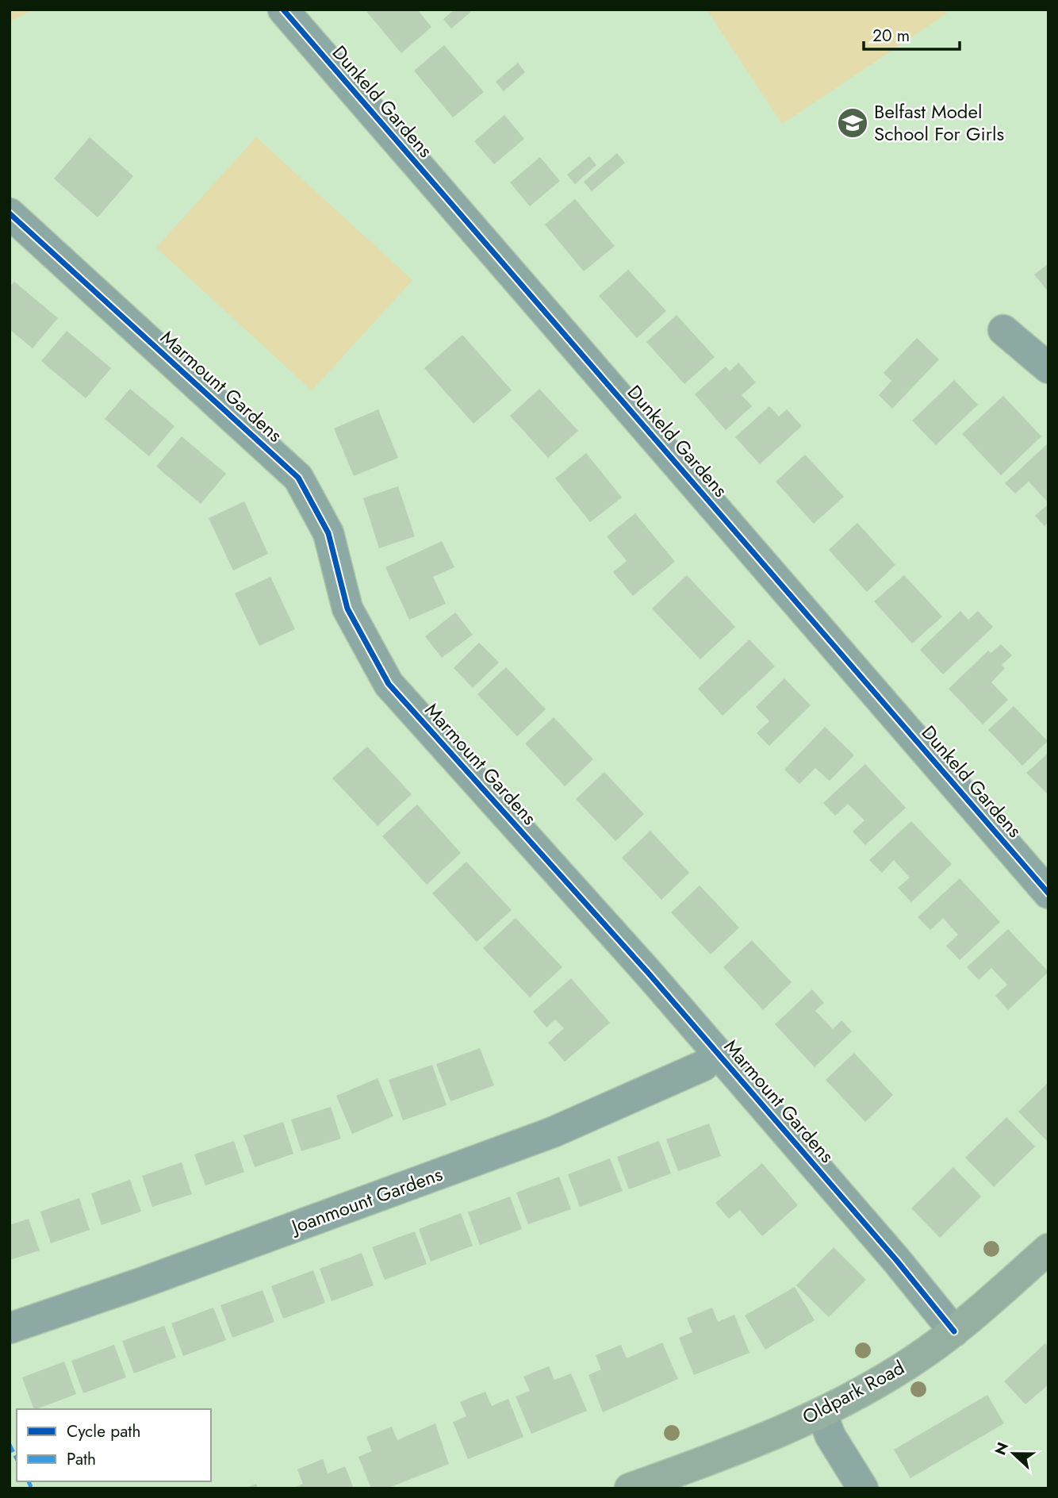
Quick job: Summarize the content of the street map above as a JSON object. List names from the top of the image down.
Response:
{
  "streets": {
    "main road": ["Oldpark Road"],
    "street": ["Dunkeld Gardens", "Marmount Gardens", "Joanmount Gardens"]
  },
  "crossings": [
    ["Marmount Gardens", "Joanmount Gardens"],
    ["Marmount Gardens", "Oldpark Road"]
  ],
  "places": {
    "school or university": ["Belfast Model School For Girls"]
  },
  "legend": ["Cycle path", "Path"],
  "scale_bar": "20 m",
  "north": "left"
}
